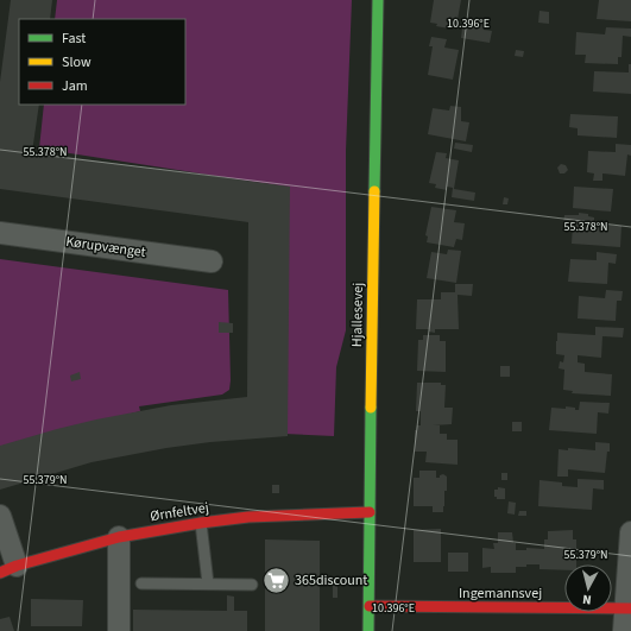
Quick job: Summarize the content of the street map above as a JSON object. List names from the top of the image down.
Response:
{
  "streets": {
    "main road": ["Hjallesevej", "Ørnfeltvej", "Ingemannsvej"],
    "street": ["Kørupvænget"]
  },
  "crossings": [
    ["Hjallesevej", "Ørnfeltvej"],
    ["Hjallesevej", "Ingemannsvej"]
  ],
  "places": {
    "supermarket": ["365discount"]
  },
  "legend": ["Fast", "Slow", "Jam"],
  "north": "bottom",
  "coordinates": ["10.396°E", "55.378°N", "55.379°N"]
}
